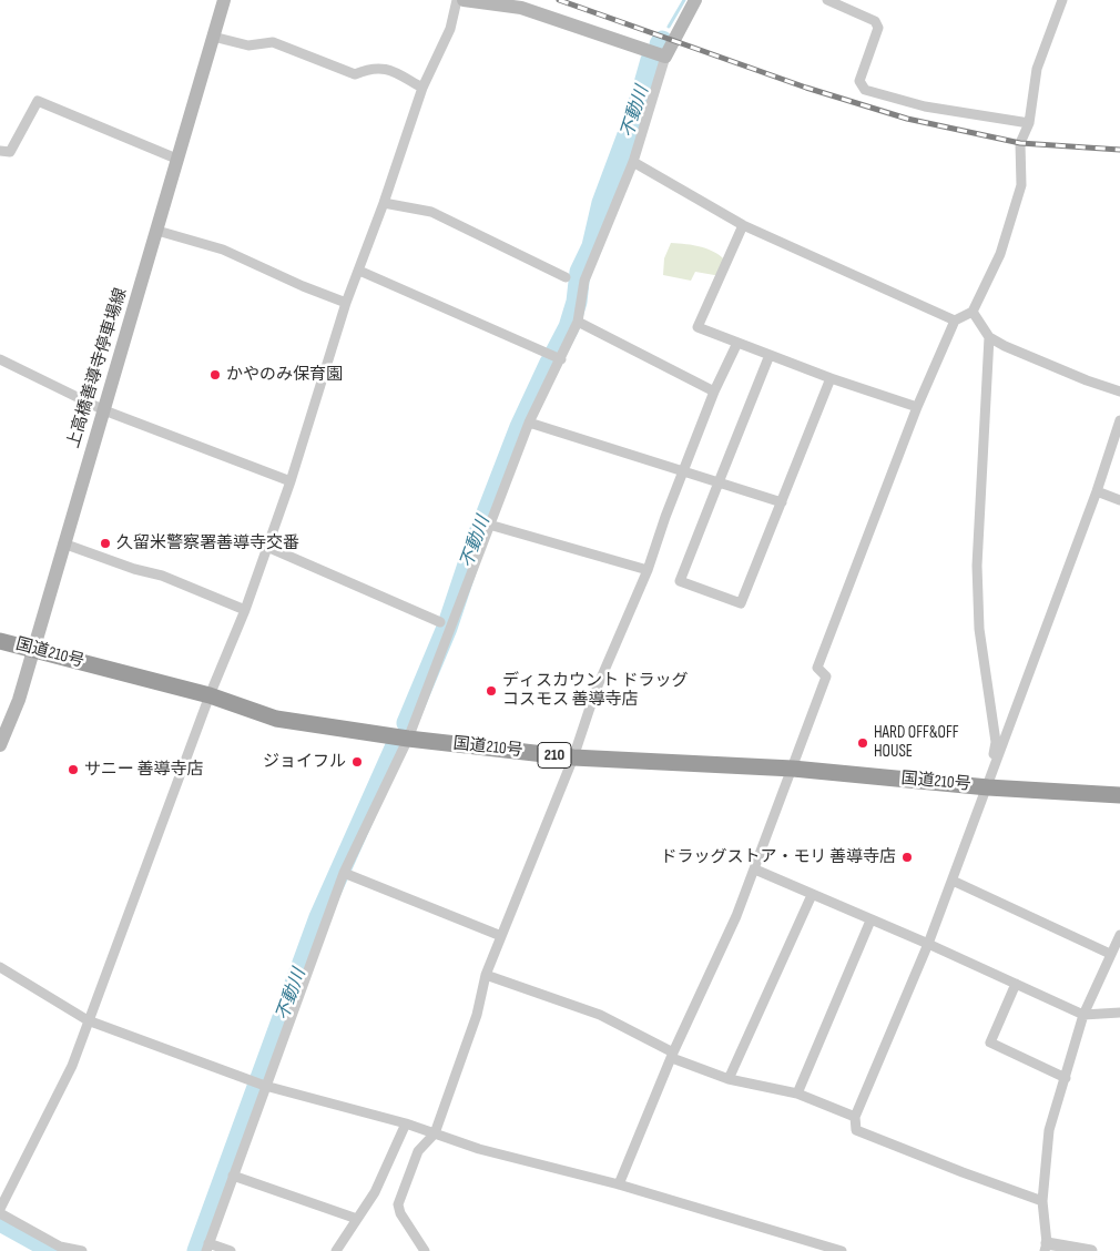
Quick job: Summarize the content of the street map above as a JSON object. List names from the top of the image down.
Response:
{
  "streets": {
    "highway": ["国道210号", "210"],
    "main road": ["上高橋善導寺停車場線"]
  },
  "crossings": [
    ["上高橋善導寺停車場線", "国道210号"]
  ],
  "water": ["不動川"],
  "places": [
    "かやのみ保育園",
    "久留米警察署善導寺交番",
    "ディスカウント ドラッグ コスモス 善導寺店",
    "HARD OFF&OFF HOUSE",
    "ジョイフル",
    "サニー 善導寺店",
    "ドラッグストア・モリ 善導寺店"
  ]
}
